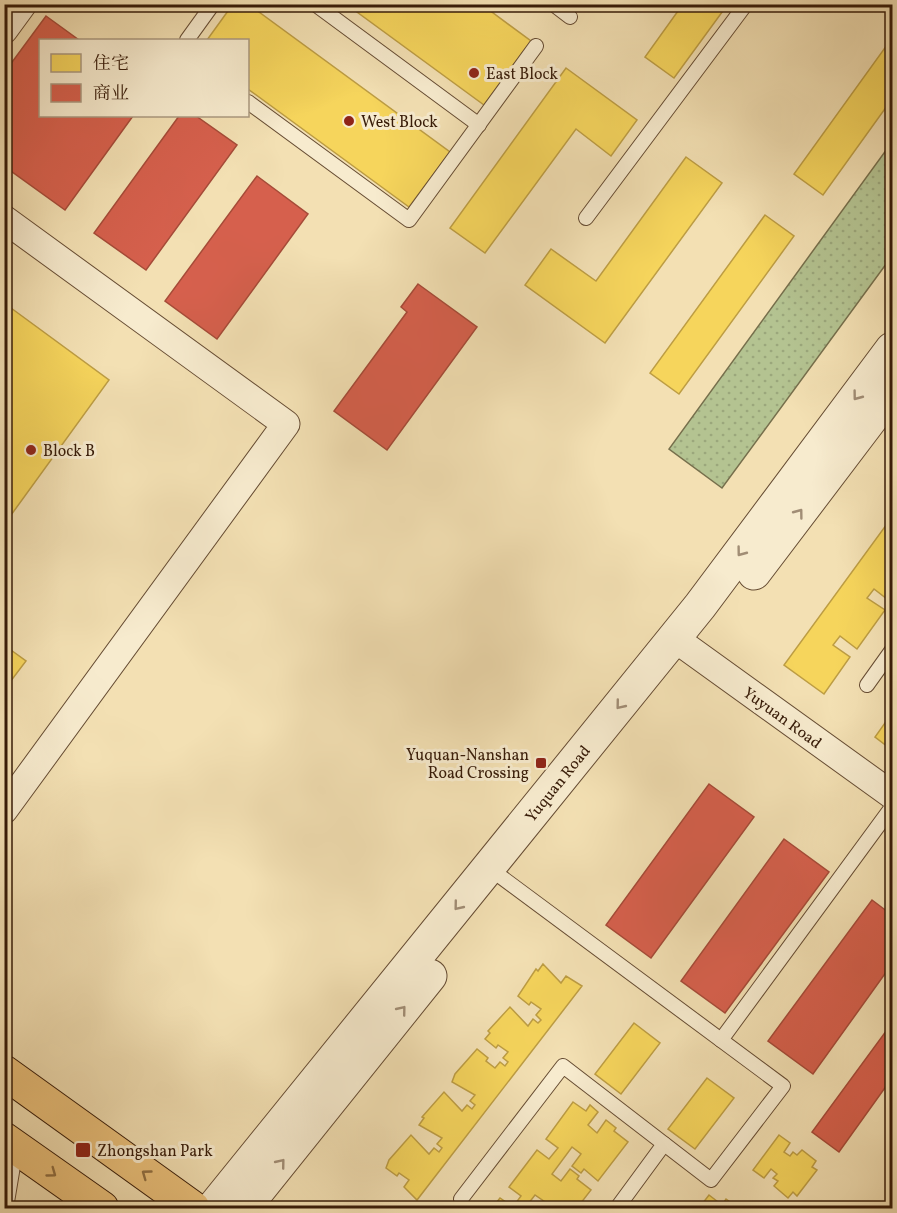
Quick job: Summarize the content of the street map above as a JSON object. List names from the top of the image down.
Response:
{
  "streets": {
    "street": ["Yuyuan Road", "Yuquan Road"]
  },
  "crossings": [
    ["Yuyuan Road", "Yuquan Road"]
  ],
  "places": {
    "other": ["East Block", "West Block", "Block B"],
    "transit": ["Yuquan-Nanshan Road Crossing", "Zhongshan Park"]
  },
  "legend": ["住宅", "商业"]
}
